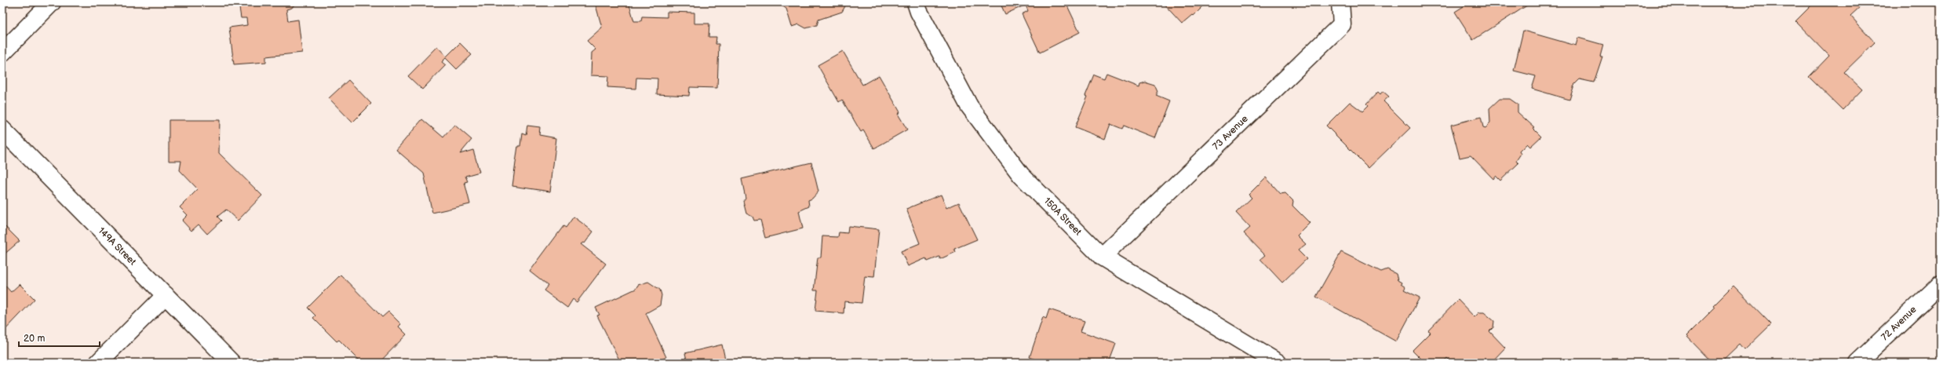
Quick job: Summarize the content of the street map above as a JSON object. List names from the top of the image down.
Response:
{
  "streets": {
    "street": [
      "73 Avenue",
      "150A Street",
      "149A Street",
      "72 Avenue"
    ]
  },
  "crossings": [
    ["73 Avenue", "150A Street"]
  ],
  "scale_bar": "20 m"
}
